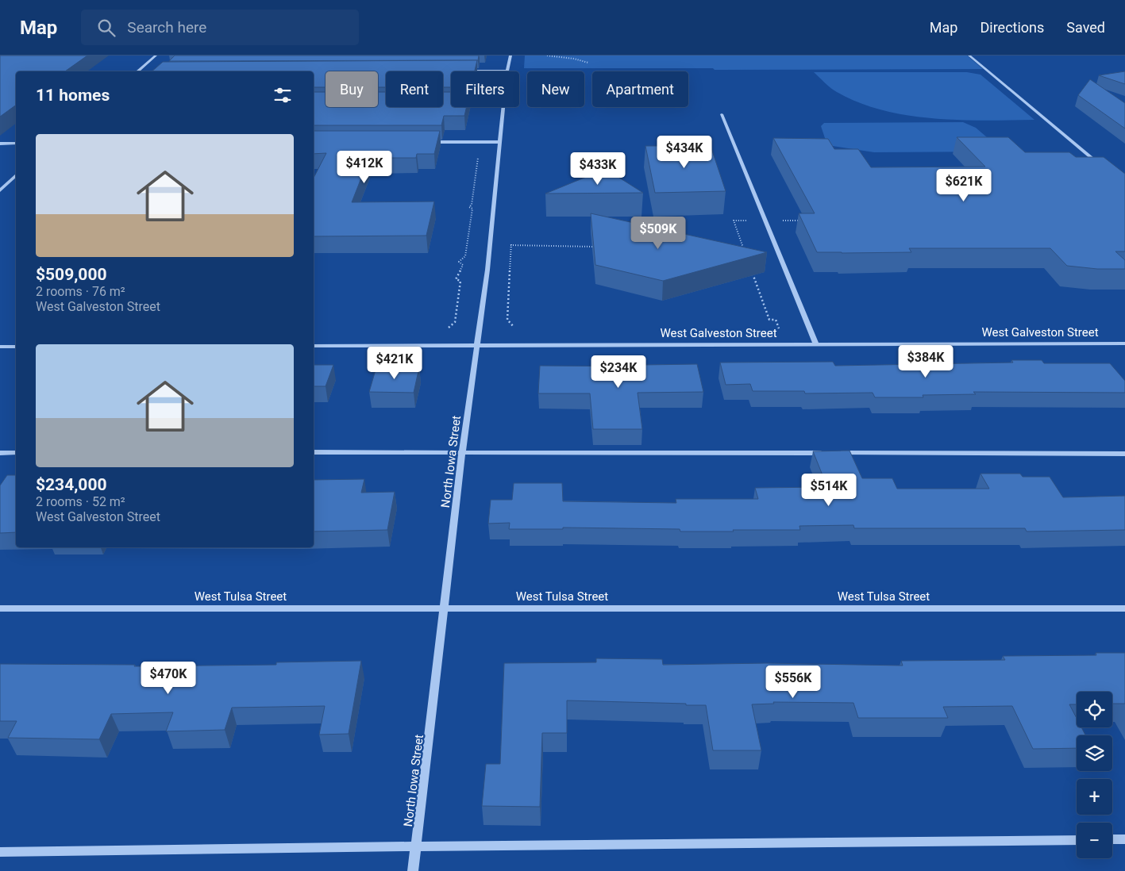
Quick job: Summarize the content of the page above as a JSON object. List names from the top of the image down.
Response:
{
  "streets": {
    "street": ["West Galveston Street", "North Iowa Street", "West Tulsa Street"]
  },
  "crossings": [
    ["West Galveston Street", "North Iowa Street"],
    ["North Iowa Street", "West Tulsa Street"]
  ],
  "page": {
    "header": "Map",
    "search": "Search here",
    "nav": ["Map", "Directions", "Saved"],
    "chip": [
      "Buy",
      "Rent",
      "Filters",
      "New",
      "Apartment"
    ],
    "heading": "11 homes",
    "list": [
      {
        "name": "$509,000",
        "note": "2 rooms · 76 m² · West Galveston Street"
      },
      {
        "name": "$234,000",
        "note": "2 rooms · 52 m² · West Galveston Street"
      }
    ],
    "price": [
      "$434K",
      "$412K",
      "$433K",
      "$621K",
      "$509K",
      "$384K",
      "$421K",
      "$234K",
      "$514K",
      "$470K",
      "$556K"
    ],
    "map_buttons": ["+", "−"]
  }
}
